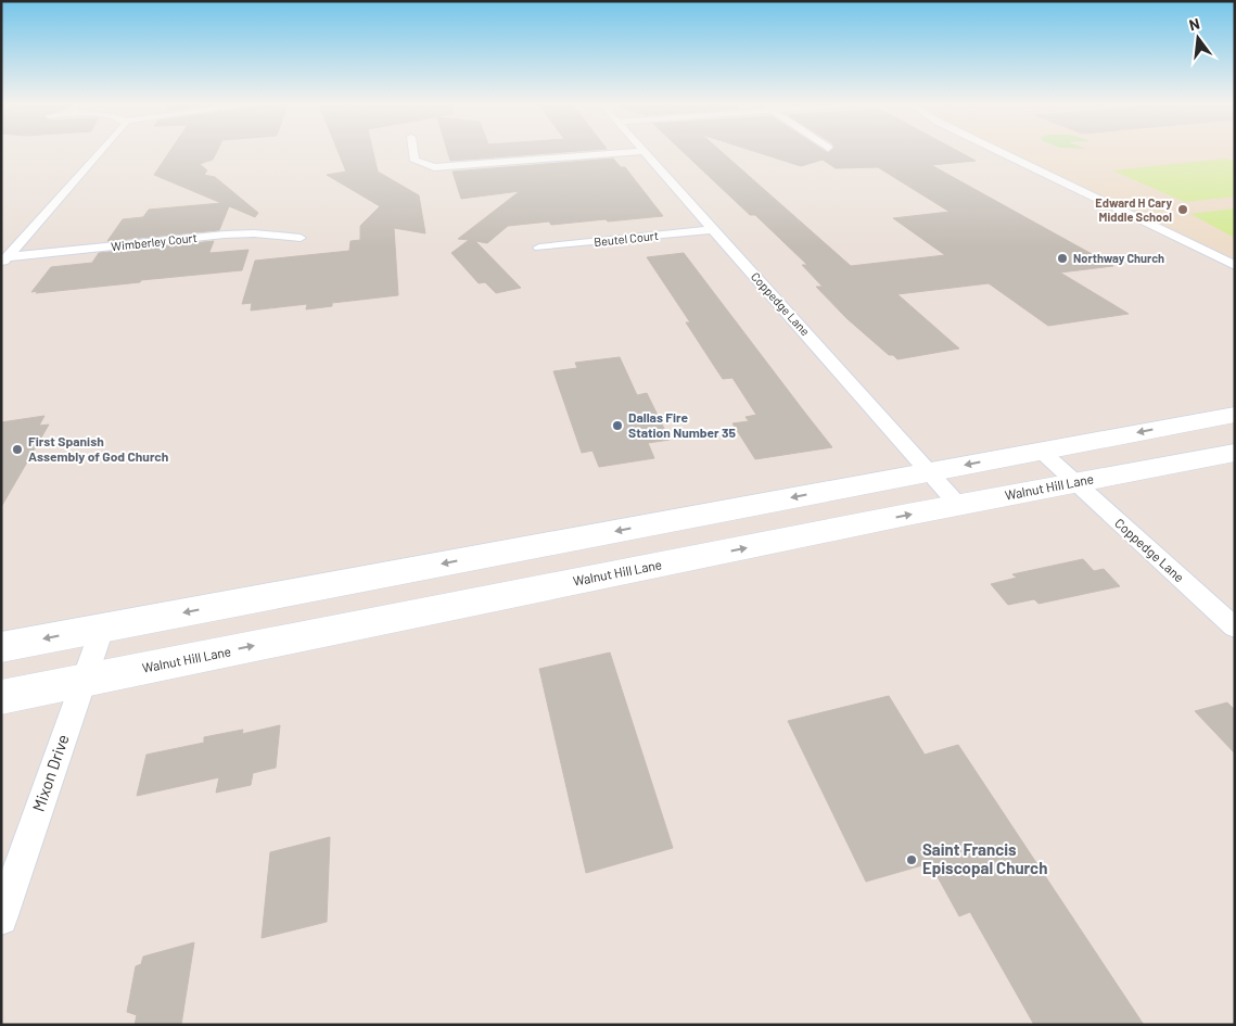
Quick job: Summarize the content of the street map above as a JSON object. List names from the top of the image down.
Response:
{
  "streets": {
    "main road": ["Walnut Hill Lane"],
    "street": [
      "Beutel Court",
      "Wimberley Court",
      "Coppedge Lane",
      "Mixon Drive"
    ]
  },
  "crossings": [
    ["Beutel Court", "Coppedge Lane"],
    ["Coppedge Lane", "Walnut Hill Lane"],
    ["Walnut Hill Lane", "Mixon Drive"]
  ],
  "places": [
    "Edward H Cary Middle School",
    "Northway Church",
    "Dallas Fire Station Number 35",
    "First Spanish Assembly of God Church",
    "Saint Francis Episcopal Church"
  ],
  "north": "top"
}
